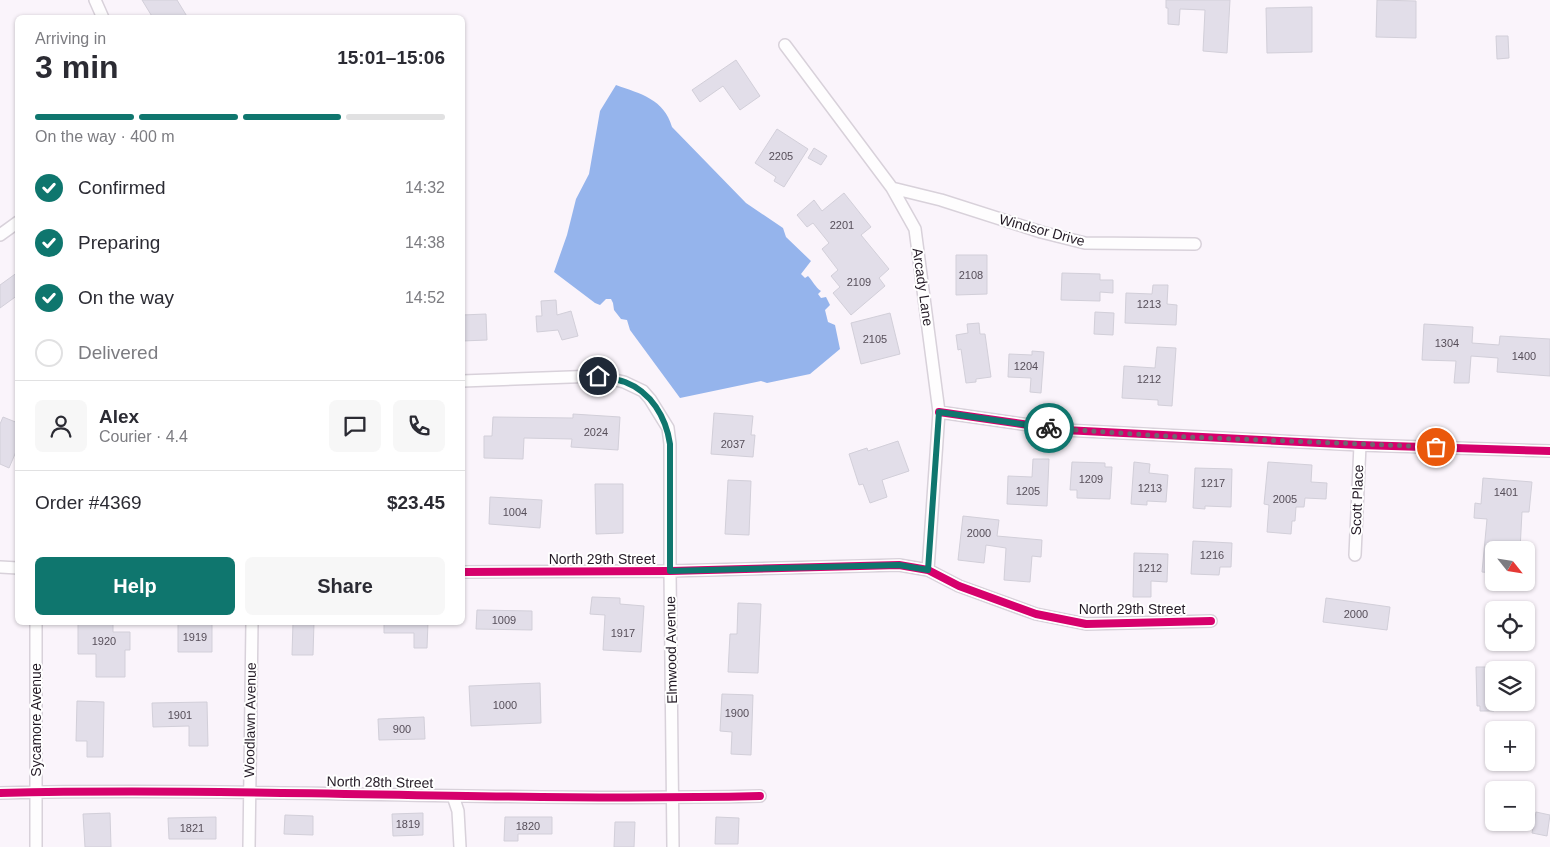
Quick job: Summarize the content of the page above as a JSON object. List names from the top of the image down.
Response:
{
  "streets": {
    "street": [
      "Windsor Drive",
      "Arcady Lane",
      "Scott Place",
      "North 29th Street",
      "Elmwood Avenue",
      "Sycamore Avenue",
      "Woodlawn Avenue",
      "North 28th Street"
    ]
  },
  "crossings": [
    ["Windsor Drive", "Arcady Lane"],
    ["Arcady Lane", "North 29th Street"],
    ["North 29th Street", "Elmwood Avenue"],
    ["Elmwood Avenue", "North 28th Street"],
    ["Sycamore Avenue", "North 28th Street"],
    ["Woodlawn Avenue", "North 28th Street"]
  ],
  "house_numbers": [
    "2205",
    "2201",
    "2108",
    "2109",
    "1213",
    "2105",
    "1304",
    "1400",
    "1204",
    "1212",
    "2024",
    "2037",
    "1209",
    "1217",
    "1213",
    "1205",
    "1401",
    "2005",
    "1004",
    "2000",
    "1216",
    "1212",
    "2000",
    "1009",
    "1917",
    "1919",
    "1920",
    "1000",
    "1900",
    "1901",
    "900",
    "1819",
    "1820",
    "1821"
  ],
  "north": "bottom right",
  "page": {
    "heading": ["3 min", "Arriving in", "15:01–15:06"],
    "panel": [
      "Alex",
      "Courier · 4.4",
      "Order #4369",
      "$23.45"
    ],
    "bar": "On the way · 400 m",
    "list": [
      ["Confirmed", "14:32"],
      ["Preparing", "14:38"],
      ["On the way", "14:52"],
      "Delivered"
    ],
    "map_buttons": ["+", "−"],
    "buttons": ["Help", "Share"]
  }
}
